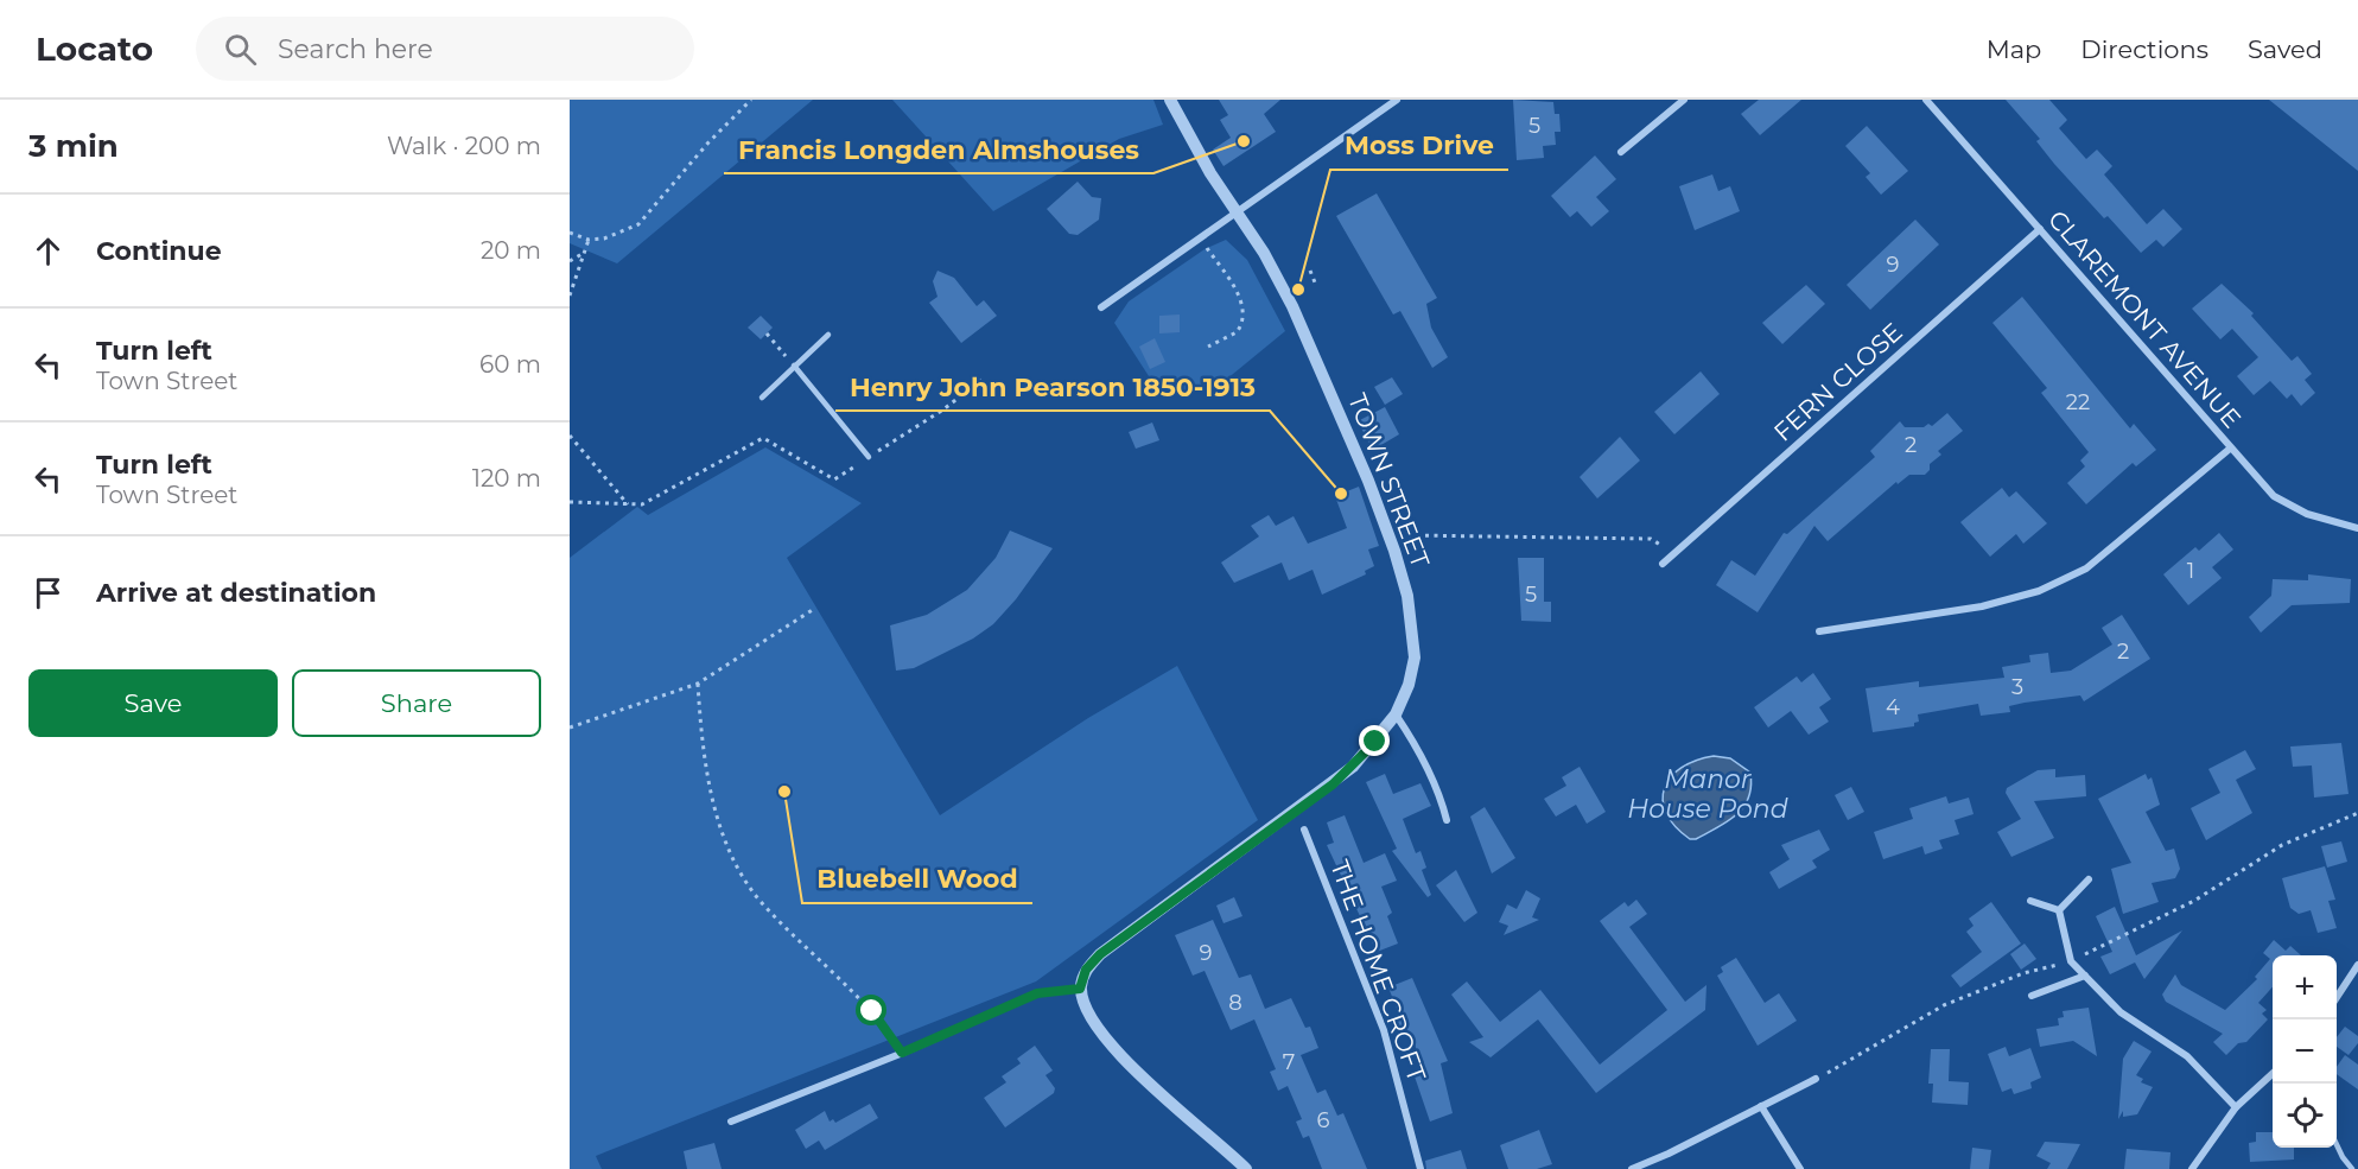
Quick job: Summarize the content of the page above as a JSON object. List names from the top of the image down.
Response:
{
  "streets": {
    "street": [
      "CLAREMONT AVENUE",
      "FERN CLOSE",
      "TOWN STREET",
      "THE HOME CROFT"
    ]
  },
  "crossings": [
    ["CLAREMONT AVENUE", "FERN CLOSE"]
  ],
  "water": ["Manor House Pond"],
  "places": [
    "Francis Longden Almshouses",
    "Moss Drive",
    "Henry John Pearson 1850-1913",
    "Bluebell Wood"
  ],
  "house_numbers": [
    "5",
    "9",
    "22",
    "2",
    "1",
    "5",
    "2",
    "3",
    "4",
    "9",
    "8",
    "7",
    "6"
  ],
  "page": {
    "header": "Locato",
    "search": "Search here",
    "nav": ["Map", "Directions", "Saved"],
    "heading": ["3 min", "Walk · 200 m"],
    "list": [
      ["Continue", "20 m"],
      ["Turn left", "Town Street", "60 m"],
      ["Turn left", "Town Street", "120 m"],
      "Arrive at destination"
    ],
    "buttons": ["Save", "Share"],
    "map_buttons": ["+", "−"]
  }
}
